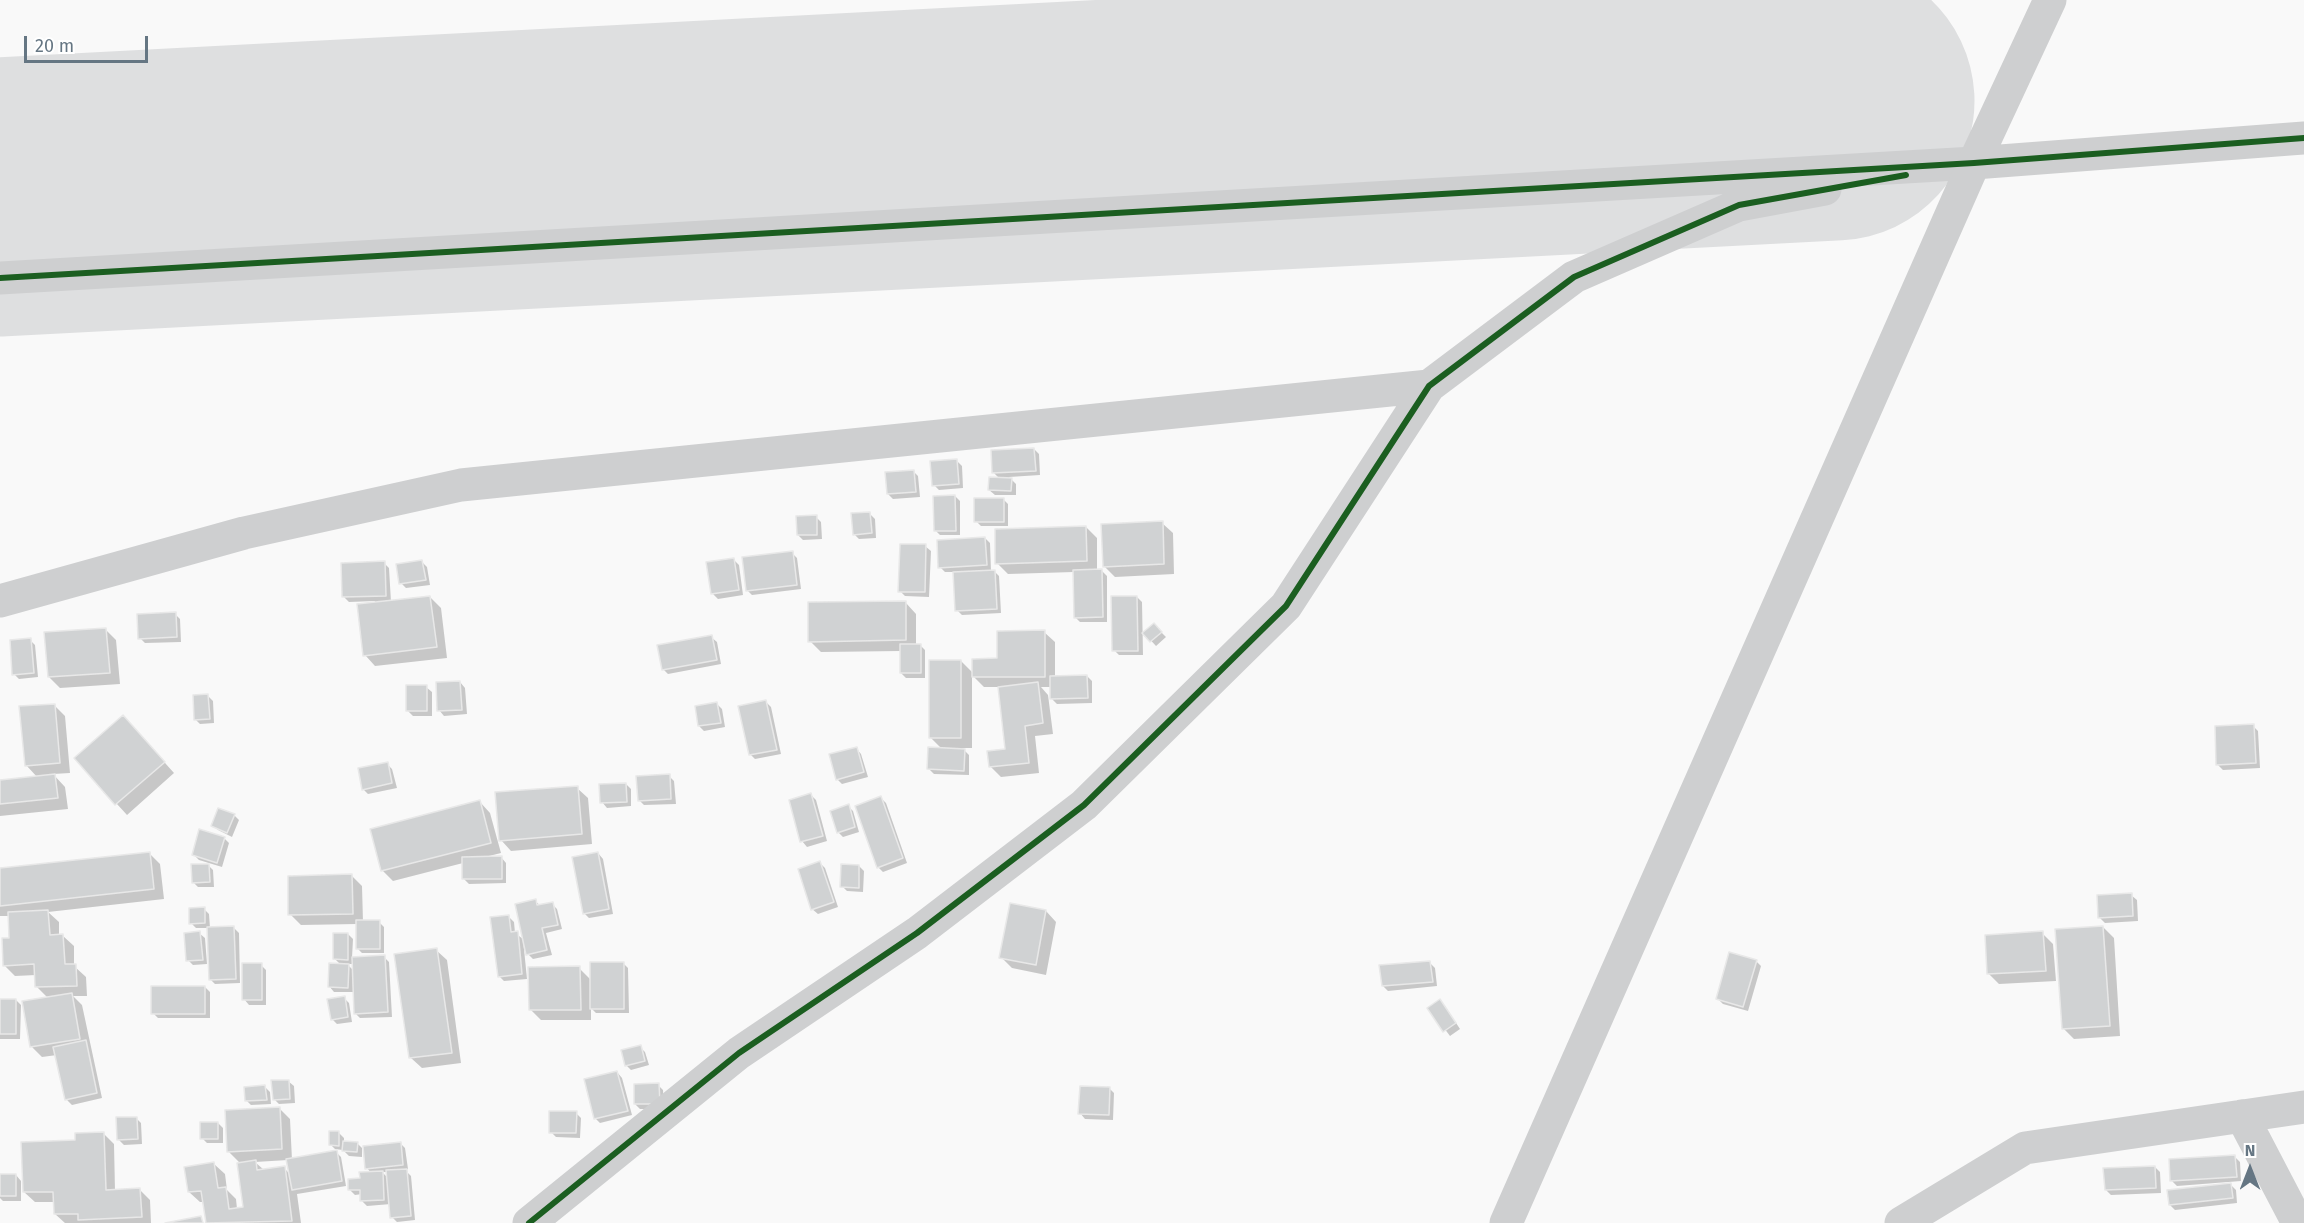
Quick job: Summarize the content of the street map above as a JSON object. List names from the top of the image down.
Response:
{
  "scale_bar": "20 m",
  "north": "top"
}
